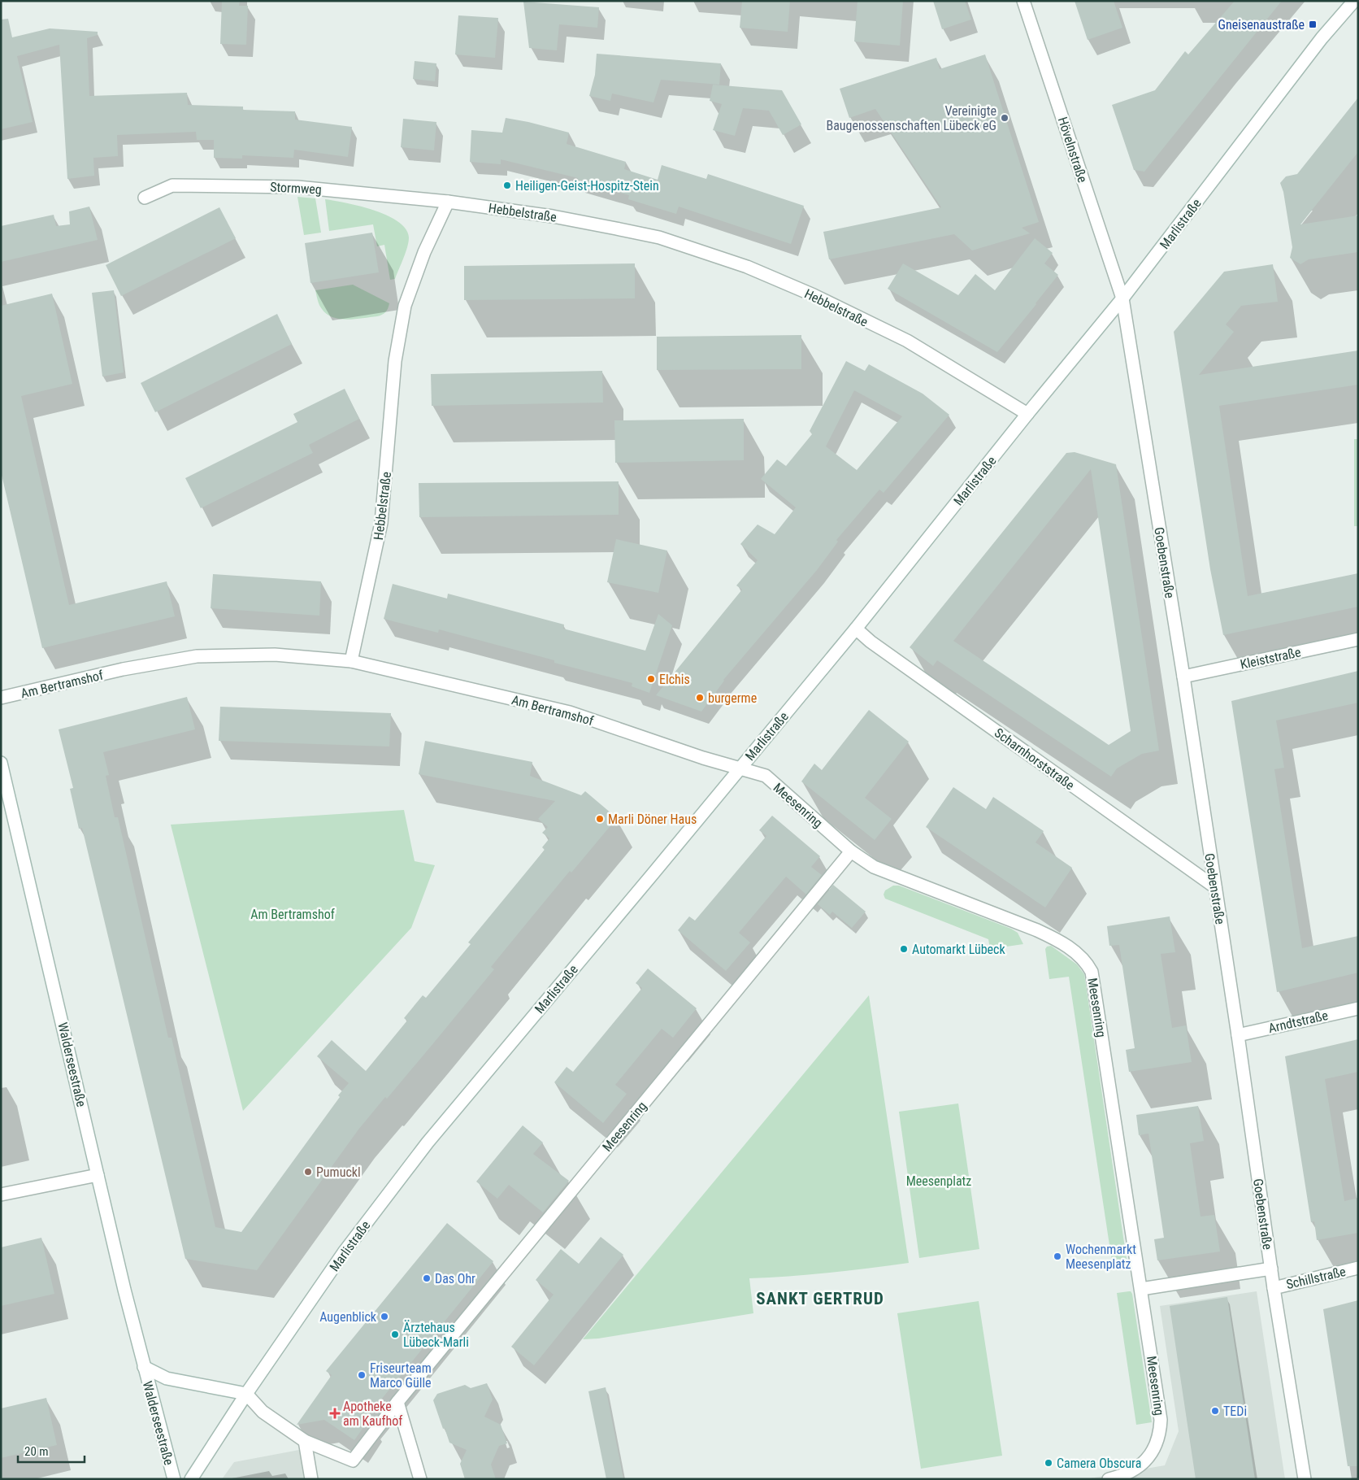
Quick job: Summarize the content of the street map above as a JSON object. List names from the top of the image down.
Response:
{
  "streets": {
    "street": [
      "Hövelnstraße",
      "Stormweg",
      "Hebbelstraße",
      "Marlistraße",
      "Goebenstraße",
      "Kleiststraße",
      "Am Bertramshof",
      "Scharnhorststraße",
      "Meesenring",
      "Arndtstraße",
      "Walderseestraße",
      "Schillstraße"
    ]
  },
  "crossings": [
    ["Hövelnstraße", "Marlistraße"],
    ["Hövelnstraße", "Goebenstraße"],
    ["Stormweg", "Hebbelstraße"],
    ["Hebbelstraße", "Marlistraße"],
    ["Hebbelstraße", "Am Bertramshof"],
    ["Marlistraße", "Goebenstraße"],
    ["Marlistraße", "Am Bertramshof"],
    ["Marlistraße", "Scharnhorststraße"],
    ["Marlistraße", "Meesenring"],
    ["Marlistraße", "Walderseestraße"],
    ["Goebenstraße", "Kleiststraße"],
    ["Goebenstraße", "Scharnhorststraße"],
    ["Goebenstraße", "Arndtstraße"],
    ["Goebenstraße", "Schillstraße"],
    ["Am Bertramshof", "Meesenring"],
    ["Meesenring", "Walderseestraße"]
  ],
  "districts": ["SANKT GERTRUD"],
  "parks": ["Am Bertramshof", "Meesenplatz"],
  "places": {
    "transit": ["Gneisenaustraße"],
    "other": [
      "Vereinigte Baugenossenschaften Lübeck eG",
      "Heiligen-Geist-Hospitz-Stein",
      "Elchis",
      "burgerme",
      "Marli Döner Haus",
      "Automarkt Lübeck",
      "Pumuckl",
      "Wochenmarkt Meesenplatz",
      "Das Ohr",
      "Augenblick",
      "Ärztehaus Lübeck-Marli",
      "Friseurteam Marco Gülle",
      "TEDi",
      "Camera Obscura"
    ],
    "health": ["Apotheke am Kaufhof"]
  },
  "scale_bar": "20 m"
}
